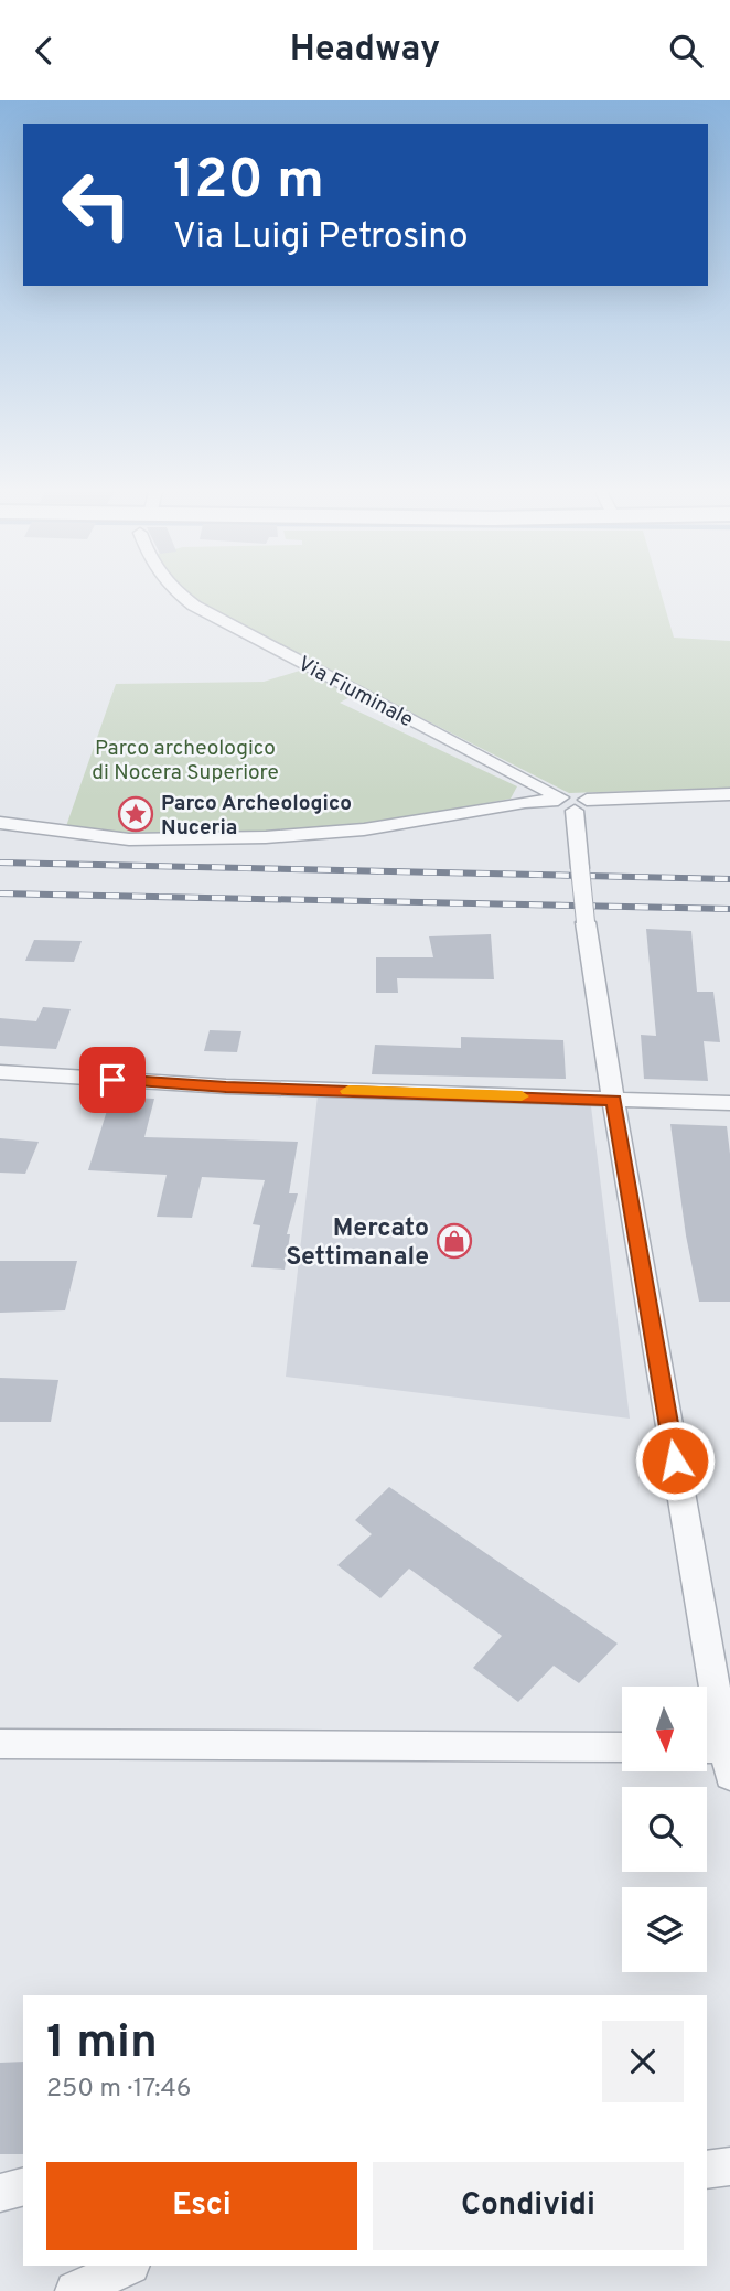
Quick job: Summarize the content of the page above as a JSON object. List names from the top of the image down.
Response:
{
  "streets": {
    "street": ["Via Fiuminale"]
  },
  "parks": ["Parco archeologico di Nocera Superiore"],
  "places": {
    "place": ["Parco Archeologico Nuceria"],
    "shop": ["Mercato Settimanale"]
  },
  "north": "bottom",
  "page": {
    "header": "Headway",
    "turn": ["120 m", "Via Luigi Petrosino"],
    "heading": ["1 min", "250 m · 17:46"],
    "buttons": ["Esci", "Condividi"]
  }
}
